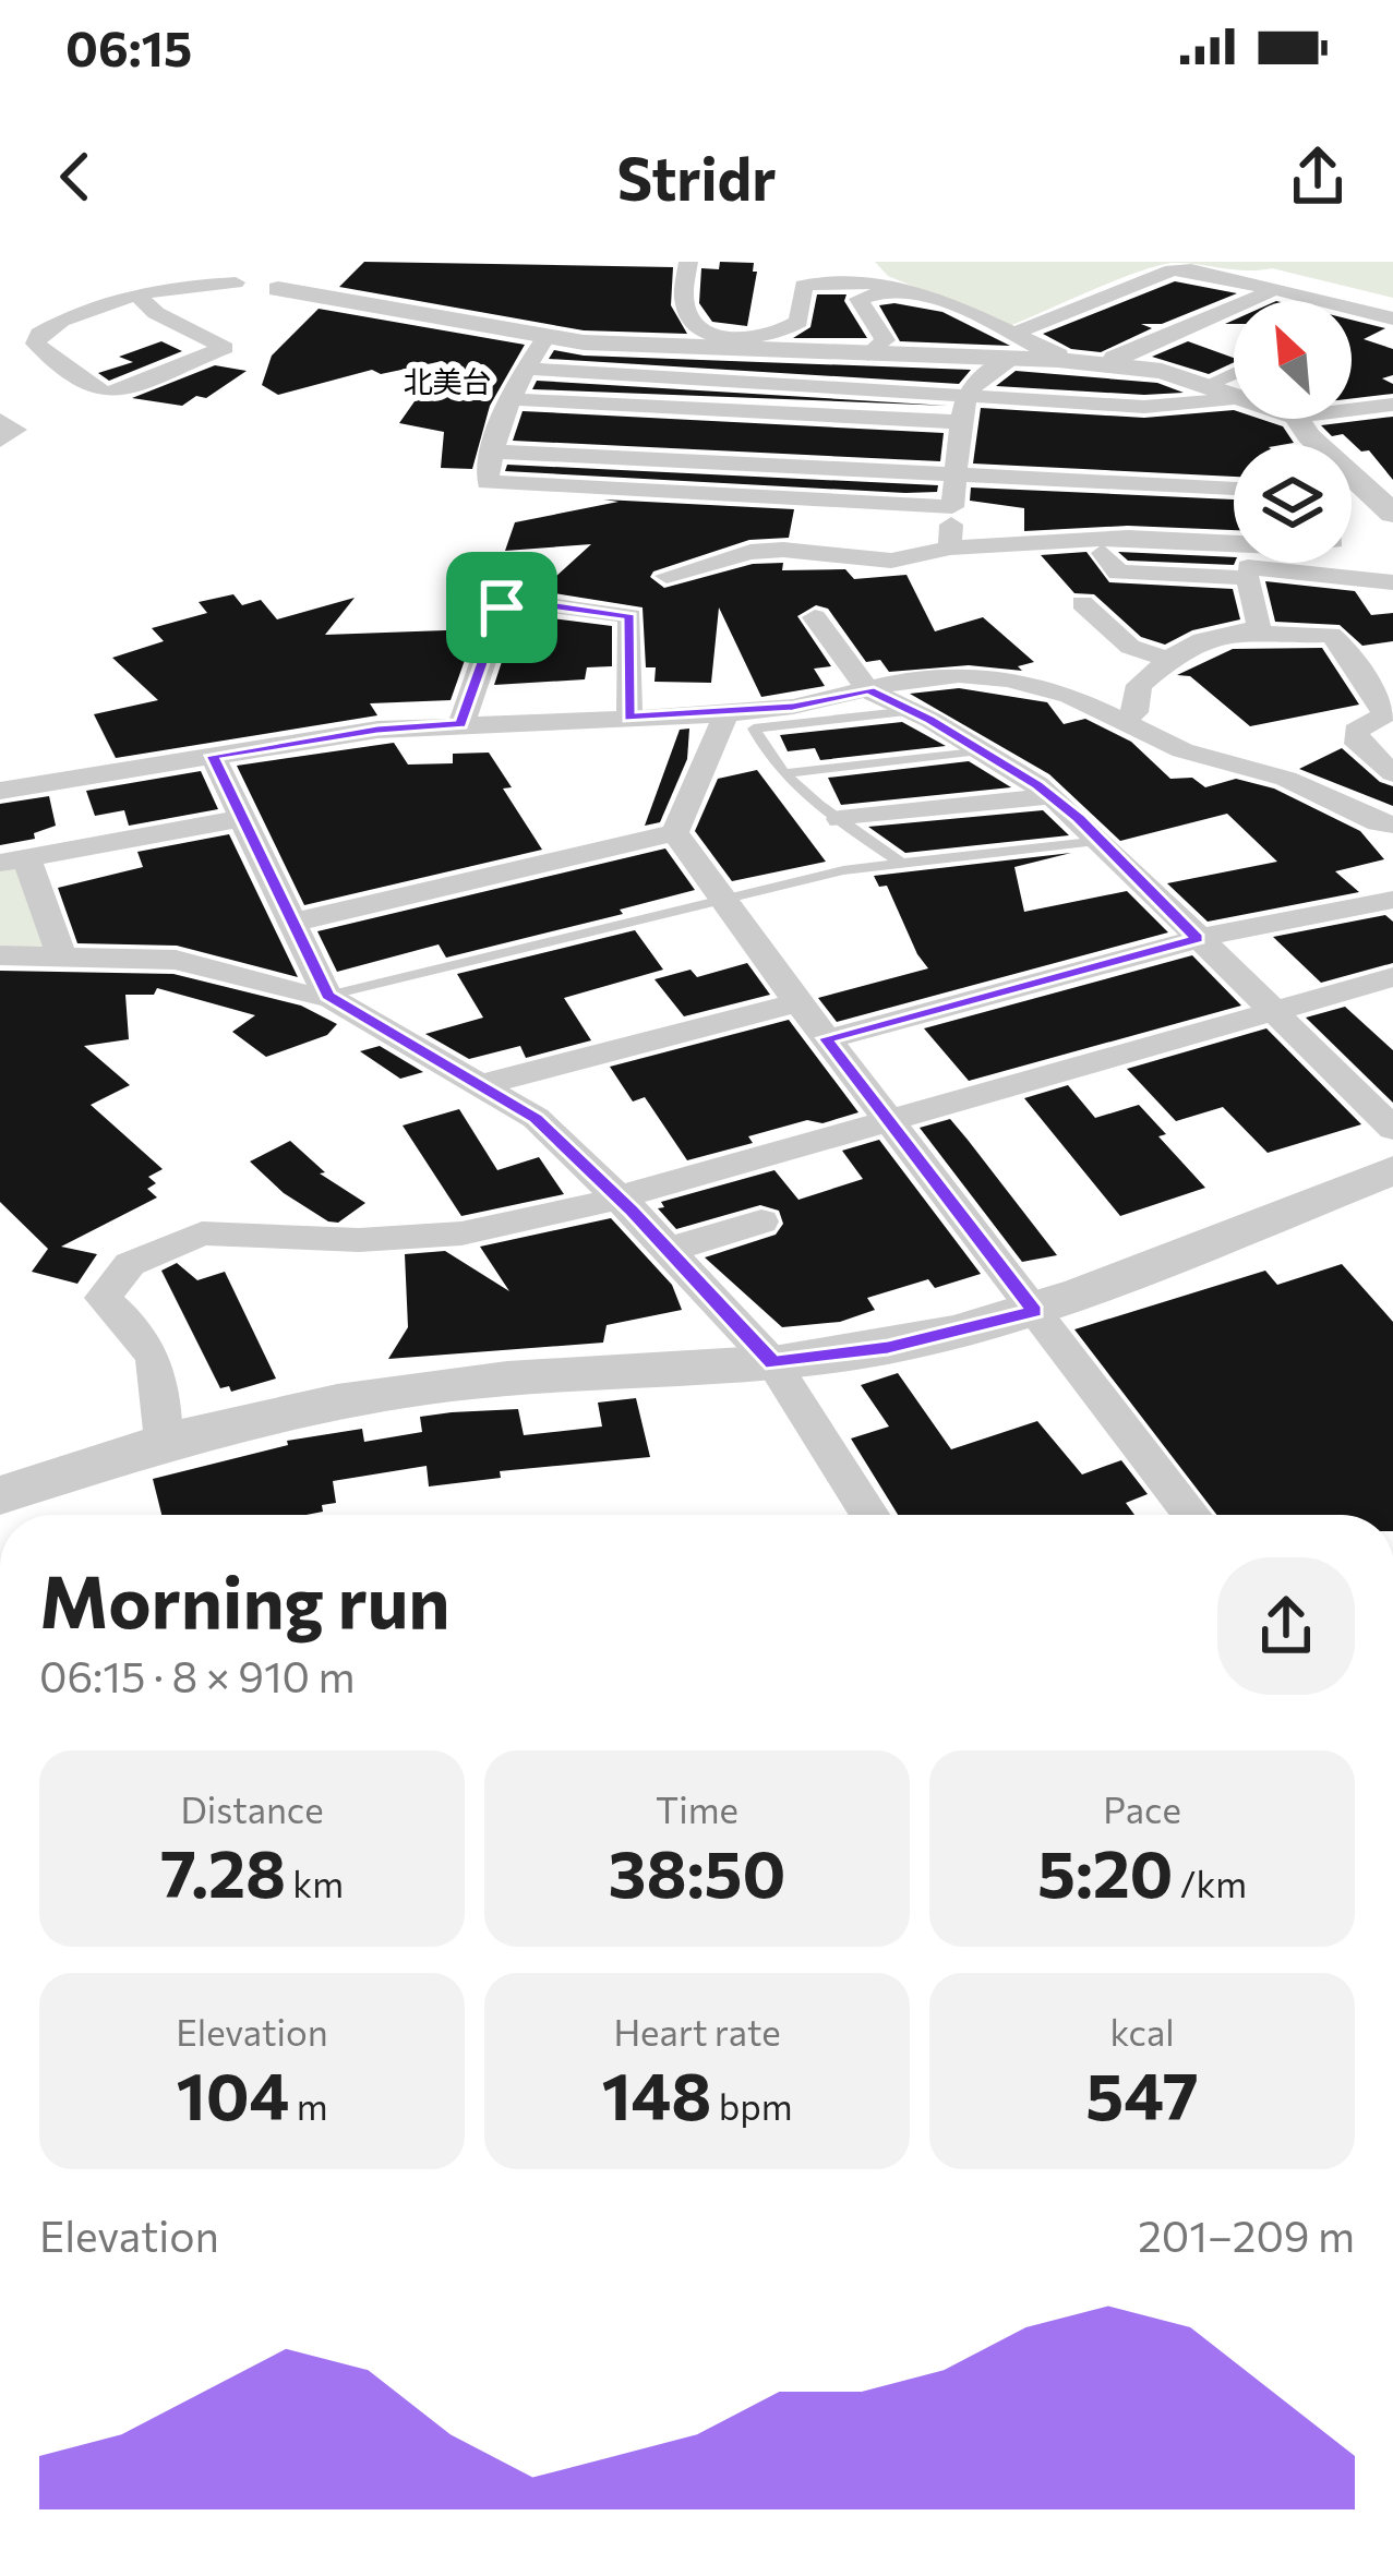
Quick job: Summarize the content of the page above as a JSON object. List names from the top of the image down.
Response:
{
  "districts": ["北美台"],
  "north": "top left",
  "page": {
    "status": "06:15",
    "header": "Stridr",
    "heading": ["Morning run", "06:15 · 8 × 910 m"],
    "stats": [
      ["Distance", "7.28 km"],
      ["Time", "38:50"],
      ["Pace", "5:20 /km"],
      ["Elevation", "104 m"],
      ["Heart rate", "148 bpm"],
      ["kcal", "547"]
    ],
    "chart": ["Elevation", "201–209 m"]
  }
}
